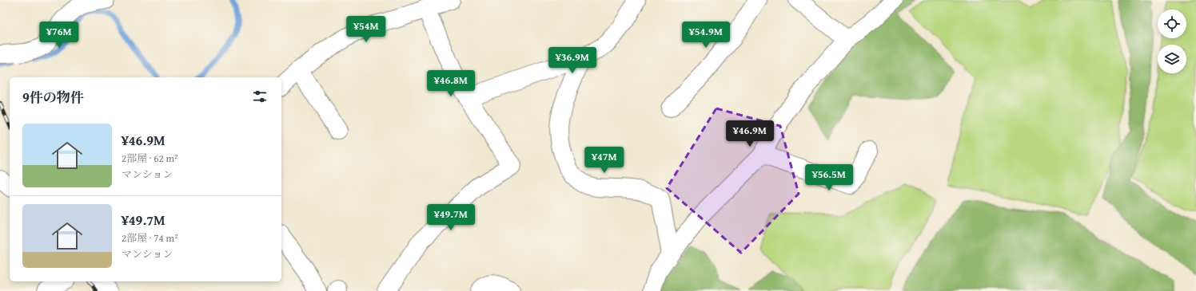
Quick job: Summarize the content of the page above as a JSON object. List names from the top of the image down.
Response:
{
  "page": {
    "price": [
      "¥54M",
      "¥76M",
      "¥54.9M",
      "¥36.9M",
      "¥46.8M",
      "¥46.9M",
      "¥47M",
      "¥56.5M",
      "¥49.7M"
    ],
    "heading": "9件の物件",
    "list": [
      {
        "name": "¥46.9M",
        "note": "2部屋 · 62 m² · マンション"
      },
      {
        "name": "¥49.7M",
        "note": "2部屋 · 74 m² · マンション"
      }
    ]
  }
}
